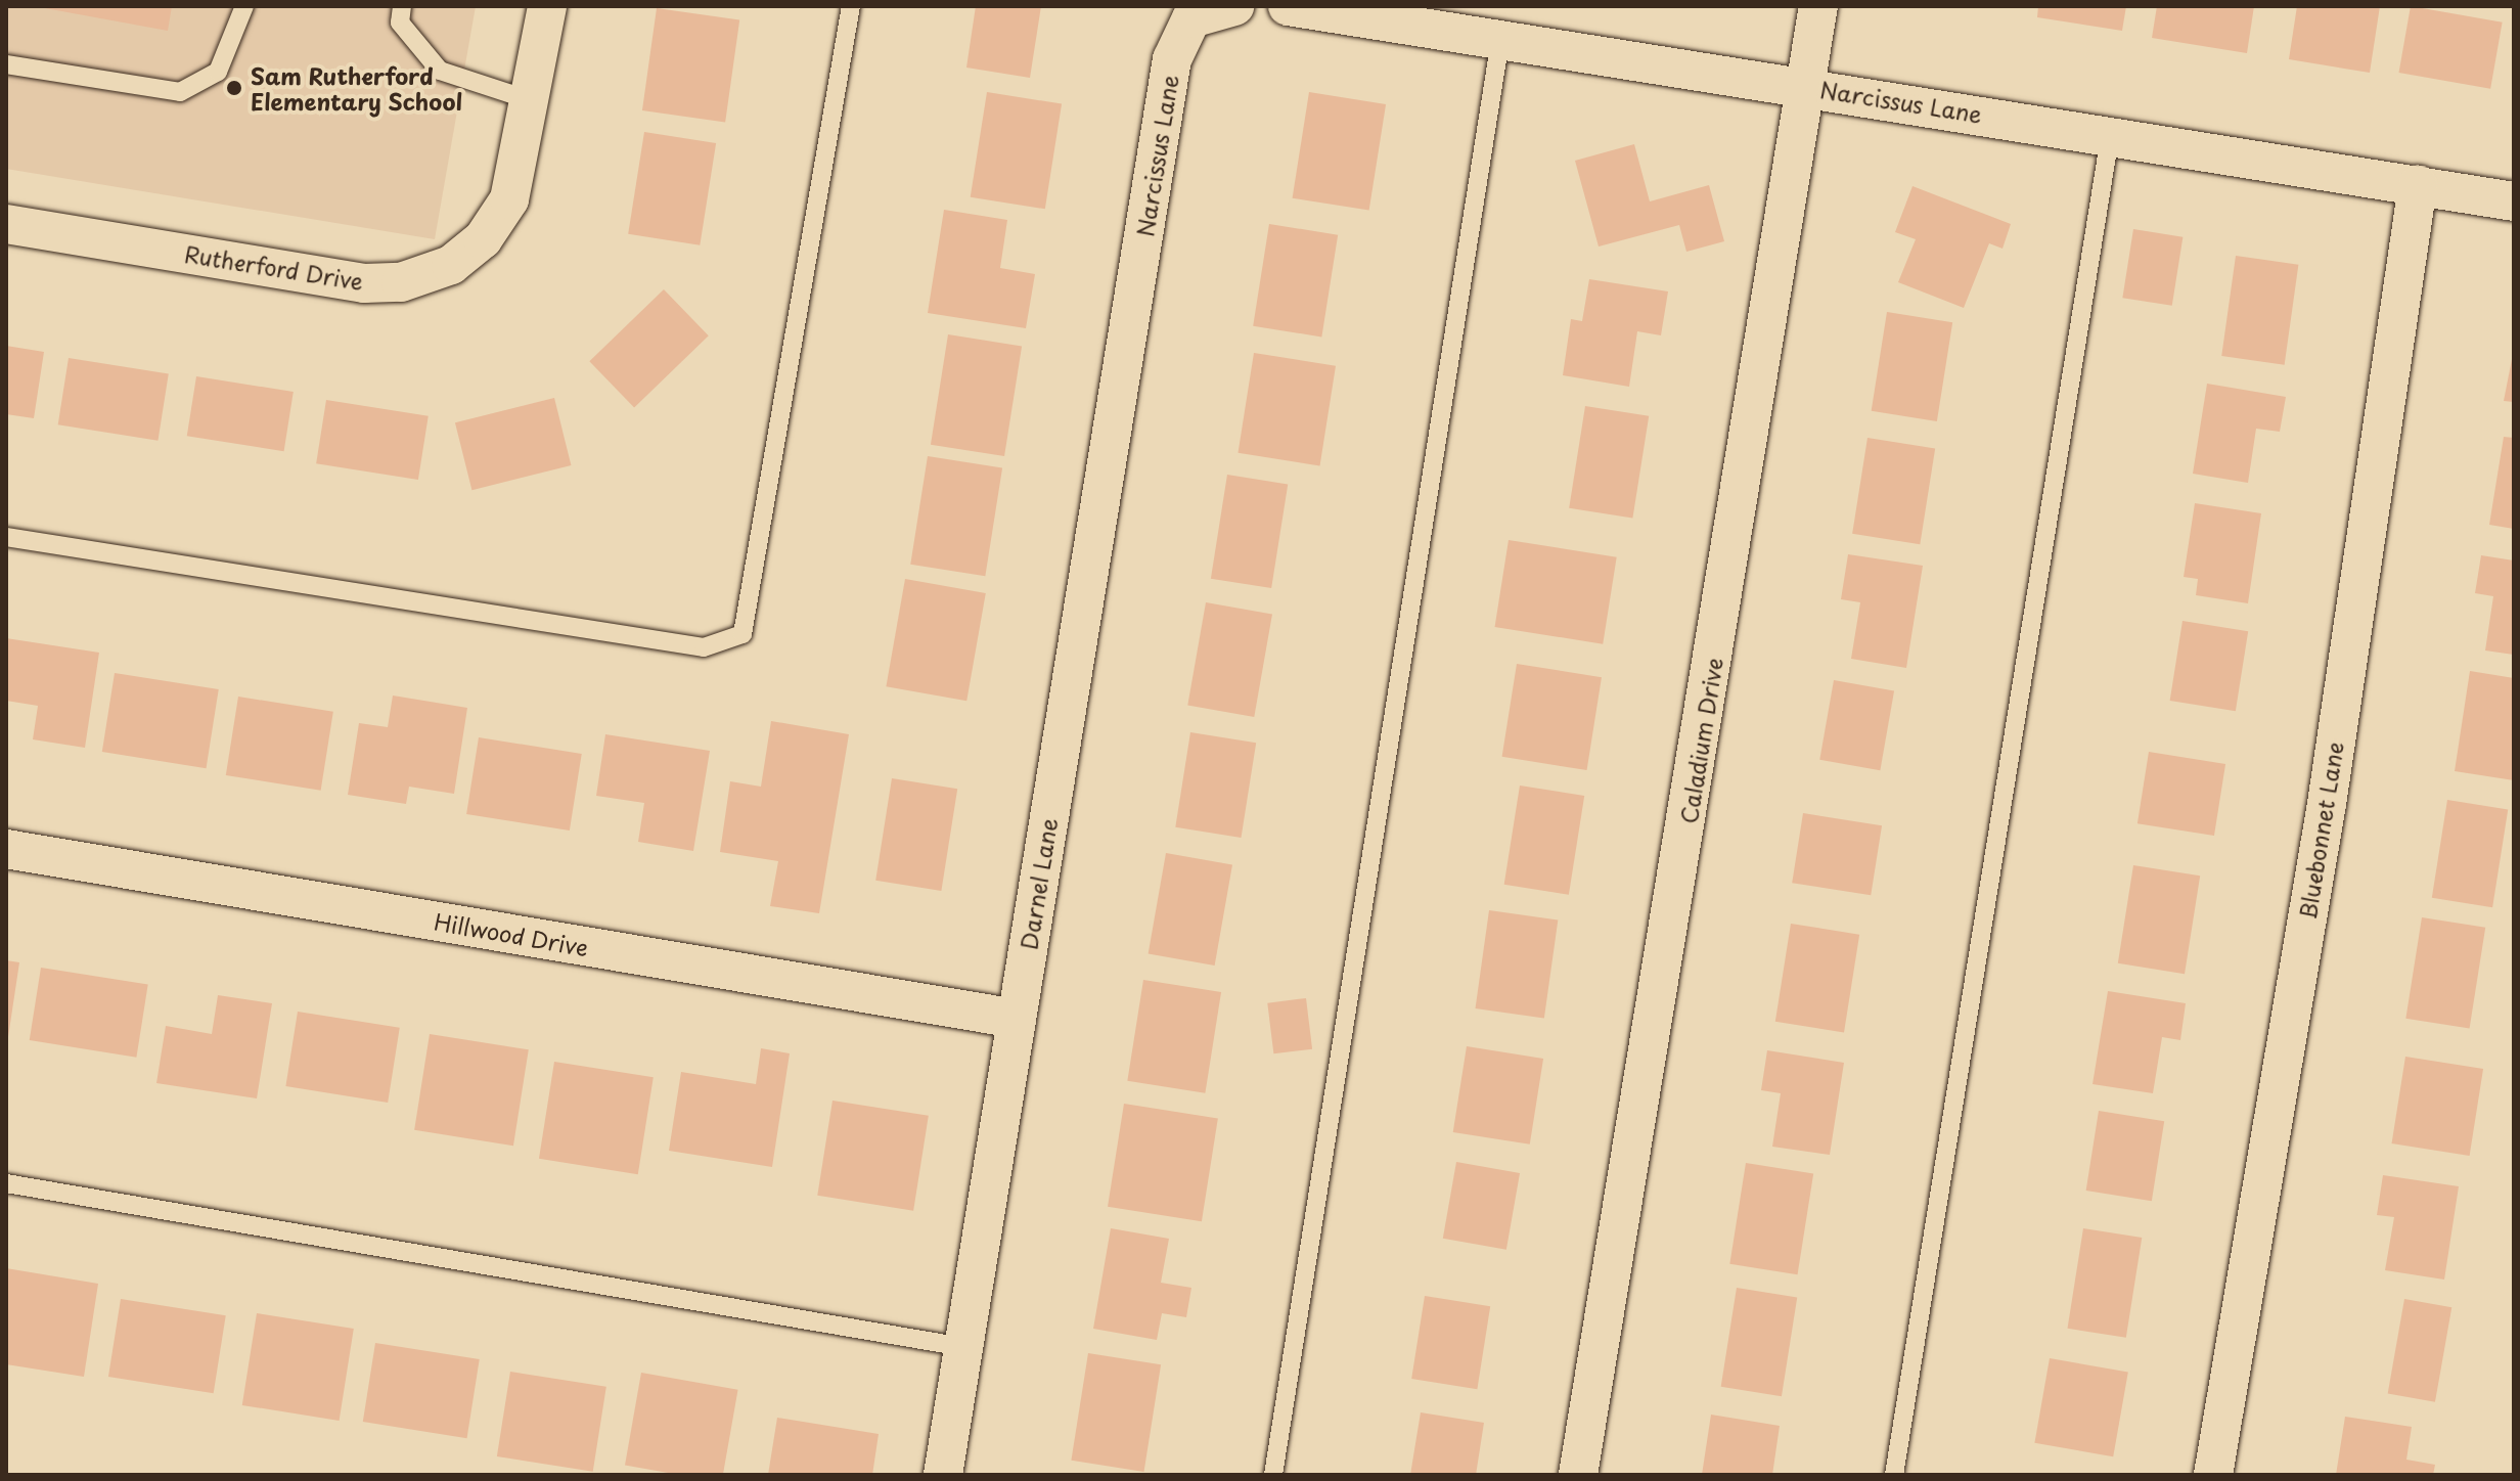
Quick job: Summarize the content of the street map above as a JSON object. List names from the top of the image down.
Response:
{
  "streets": {
    "street": [
      "Narcissus Lane",
      "Rutherford Drive",
      "Caladium Drive",
      "Bluebonnet Lane",
      "Darnel Lane",
      "Hillwood Drive"
    ]
  },
  "crossings": [
    ["Narcissus Lane", "Caladium Drive"],
    ["Narcissus Lane", "Bluebonnet Lane"],
    ["Narcissus Lane", "Darnel Lane"],
    ["Darnel Lane", "Hillwood Drive"]
  ],
  "places": ["Sam Rutherford Elementary School"]
}
